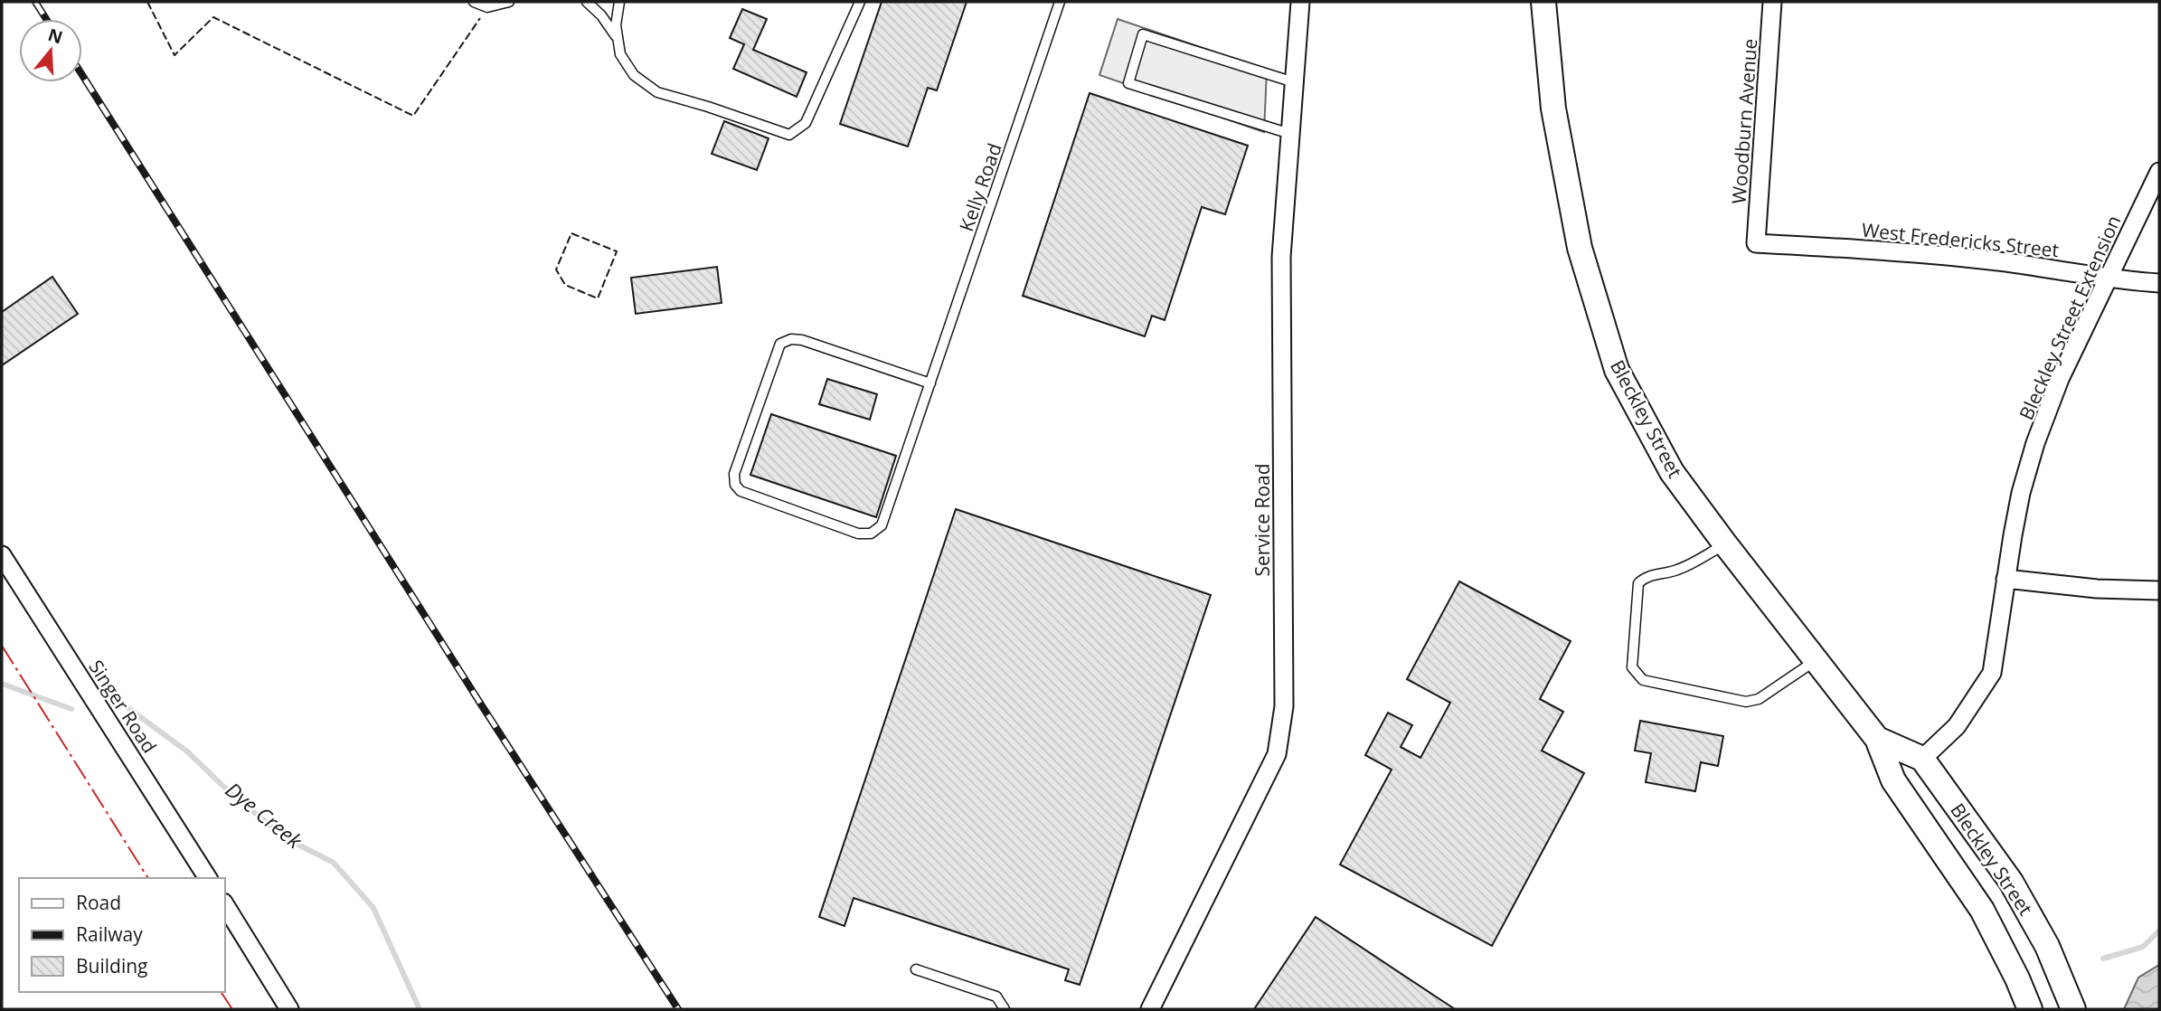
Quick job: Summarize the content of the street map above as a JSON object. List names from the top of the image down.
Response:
{
  "streets": {
    "street": [
      "Woodburn Avenue",
      "West Fredericks Street",
      "Bleckley Street Extension",
      "Bleckley Street",
      "Service Road",
      "Singer Road"
    ],
    "lane": ["Kelly Road"]
  },
  "crossings": [
    ["Woodburn Avenue", "West Fredericks Street"],
    ["West Fredericks Street", "Bleckley Street Extension"],
    ["Bleckley Street Extension", "Bleckley Street"]
  ],
  "water": ["Dye Creek"],
  "legend": ["Road", "Railway", "Building"],
  "north": "top"
}
